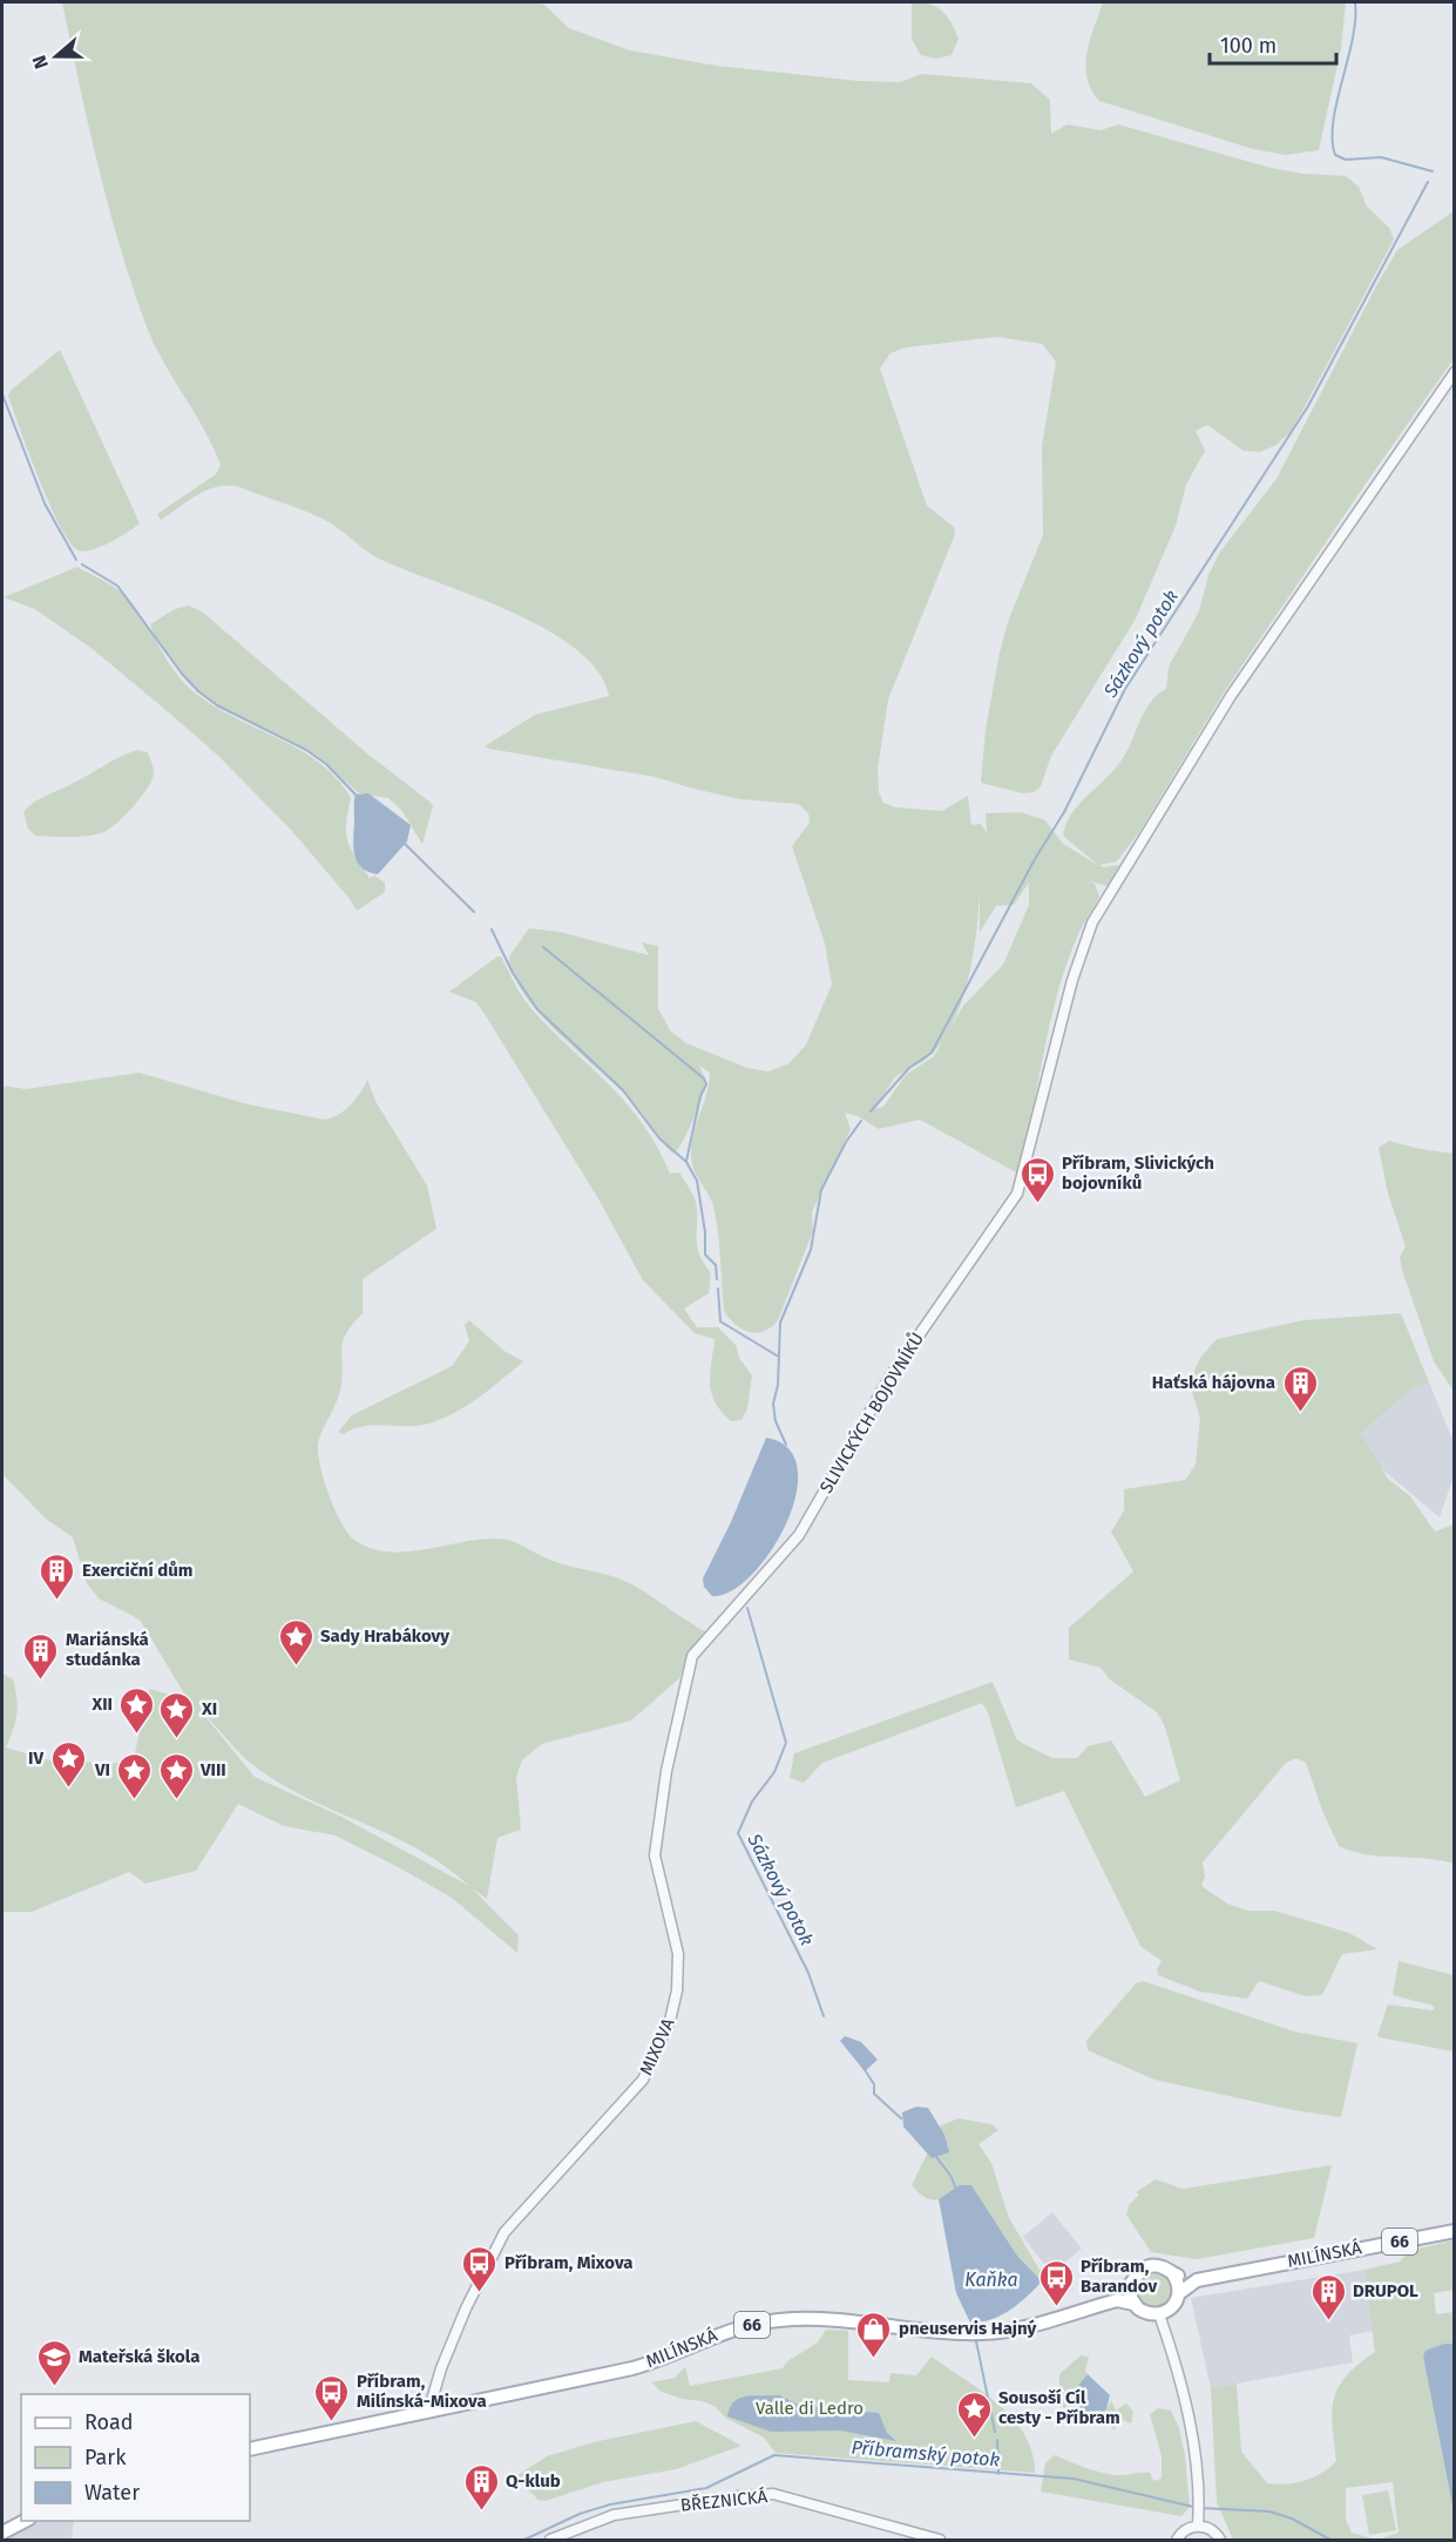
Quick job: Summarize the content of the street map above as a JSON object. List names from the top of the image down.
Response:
{
  "streets": {
    "main road": ["66", "MILÍNSKÁ"],
    "street": ["SLIVICKÝCH BOJOVNÍKŮ", "MIXOVA", "BŘEZNICKÁ"]
  },
  "crossings": [
    ["SLIVICKÝCH BOJOVNÍKŮ", "MIXOVA"],
    ["MIXOVA", "MILÍNSKÁ"]
  ],
  "water": ["Sázkový potok", "Kaňka", "Příbramský potok"],
  "parks": ["Valle di Ledro"],
  "places": {
    "bus stop": [
      "Příbram, Slivických bojovníků",
      "Příbram, Mixova",
      "Příbram, Barandov",
      "Příbram, Milínská-Mixova"
    ],
    "building": [
      "Haťská hájovna",
      "Exerciční dům",
      "Mariánská studánka",
      "DRUPOL",
      "Q-klub"
    ],
    "place": [
      "Sady Hrabákovy",
      "XII",
      "XI",
      "IV",
      "VI",
      "VIII",
      "Sousoší Cíl cesty - Příbram"
    ],
    "shop": ["pneuservis Hajný"],
    "school or university": ["Mateřská škola"]
  },
  "legend": ["Road", "Park", "Water"],
  "scale_bar": "100 m",
  "north": "left"
}
